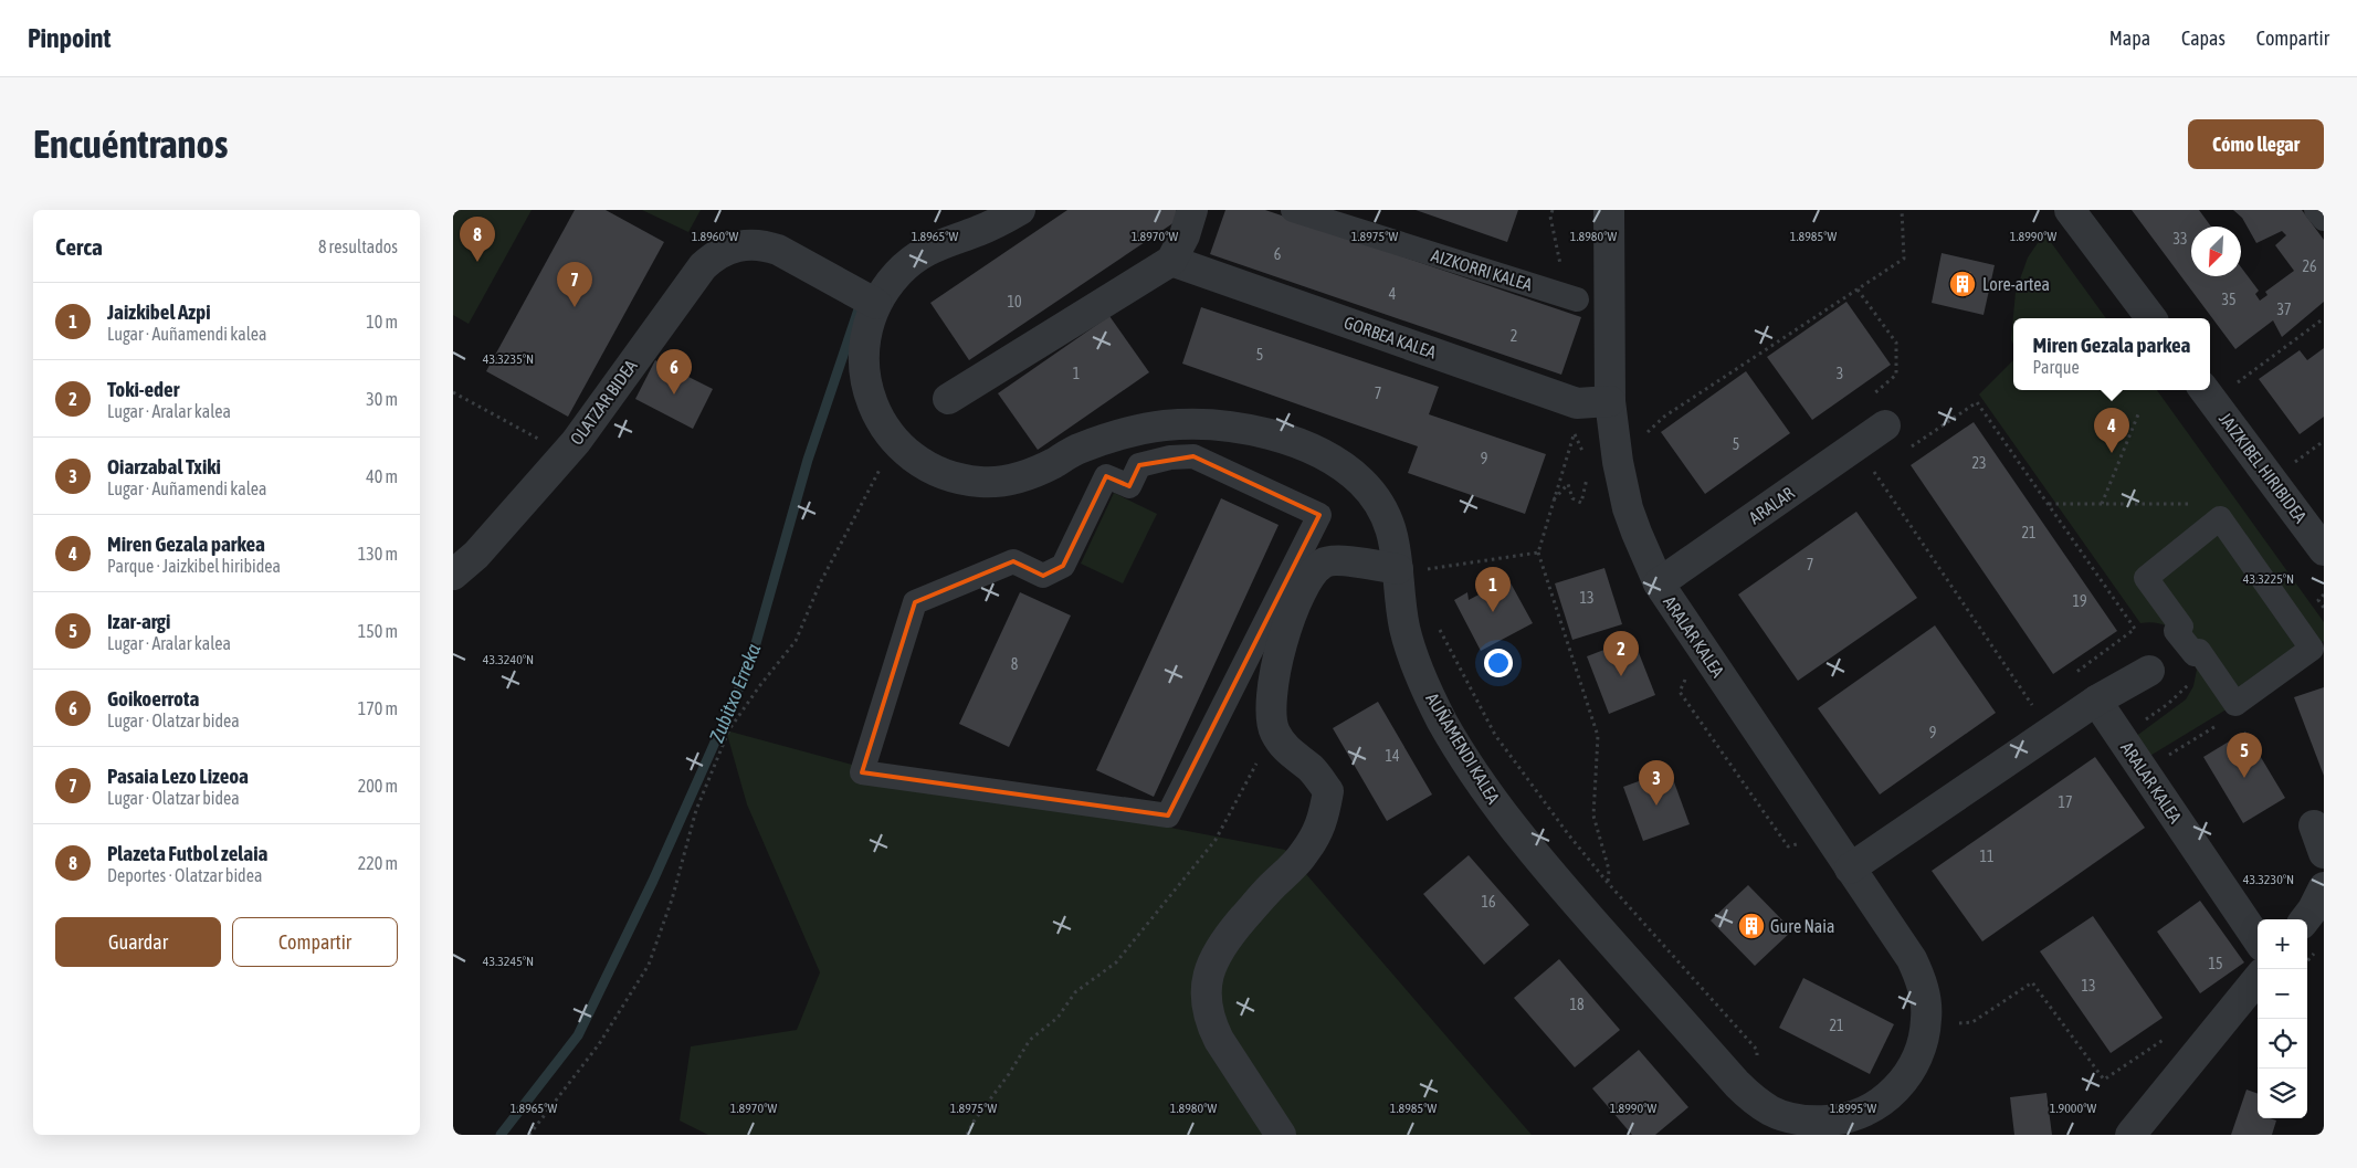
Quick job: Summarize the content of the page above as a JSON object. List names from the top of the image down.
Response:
{
  "streets": {
    "street": [
      "AIZKORRI KALEA",
      "GORBEA KALEA",
      "OLATZAR BIDEA",
      "JAIZKIBEL HIRIBIDEA",
      "ARALAR",
      "ARALAR KALEA",
      "AUÑAMENDI KALEA"
    ]
  },
  "crossings": [
    ["GORBEA KALEA", "ARALAR KALEA"],
    ["OLATZAR BIDEA", "AUÑAMENDI KALEA"],
    ["ARALAR", "ARALAR KALEA"],
    ["ARALAR KALEA", "AUÑAMENDI KALEA"]
  ],
  "water": ["Zubitxo Erreka"],
  "places": {
    "building": ["Lore-artea", "Gure Naia"]
  },
  "house_numbers": [
    "33",
    "6",
    "26",
    "4",
    "35",
    "10",
    "37",
    "2",
    "5",
    "1",
    "3",
    "7",
    "5",
    "9",
    "23",
    "21",
    "7",
    "13",
    "19",
    "8",
    "9",
    "14",
    "17",
    "11",
    "16",
    "15",
    "13",
    "18",
    "21"
  ],
  "north": "bottom left",
  "page": {
    "header": "Pinpoint",
    "nav": ["Mapa", "Capas", "Compartir"],
    "buttons": [
      "Cómo llegar",
      ["Guardar", "Compartir"]
    ],
    "title": "Encuéntranos",
    "heading": ["Cerca", "8 resultados"],
    "pins": [
      "8",
      "7",
      "6",
      "4",
      "1",
      "2",
      "5",
      "3"
    ],
    "list": [
      {
        "mark": "1",
        "name": "Jaizkibel Azpi",
        "note": "Lugar · Auñamendi kalea",
        "value": "10 m"
      },
      {
        "mark": "2",
        "name": "Toki-eder",
        "note": "Lugar · Aralar kalea",
        "value": "30 m"
      },
      {
        "mark": "3",
        "name": "Oiarzabal Txiki",
        "note": "Lugar · Auñamendi kalea",
        "value": "40 m"
      },
      {
        "mark": "4",
        "name": "Miren Gezala parkea",
        "note": "Parque · Jaizkibel hiribidea",
        "value": "130 m"
      },
      {
        "mark": "5",
        "name": "Izar-argi",
        "note": "Lugar · Aralar kalea",
        "value": "150 m"
      },
      {
        "mark": "6",
        "name": "Goikoerrota",
        "note": "Lugar · Olatzar bidea",
        "value": "170 m"
      },
      {
        "mark": "7",
        "name": "Pasaia Lezo Lizeoa",
        "note": "Lugar · Olatzar bidea",
        "value": "200 m"
      },
      {
        "mark": "8",
        "name": "Plazeta Futbol zelaia",
        "note": "Deportes · Olatzar bidea",
        "value": "220 m"
      }
    ],
    "popup": ["Miren Gezala parkea", "Parque"],
    "map_buttons": ["+", "−"]
  },
  "coordinates": [
    "1.8965°W",
    "1.8970°W",
    "1.8980°W",
    "1.8985°W",
    "1.8990°W",
    "1.8960°W",
    "1.8975°W",
    "43.3235°N",
    "43.3225°N",
    "43.3240°N",
    "43.3230°N",
    "43.3245°N",
    "1.8995°W",
    "1.9000°W"
  ]
}
